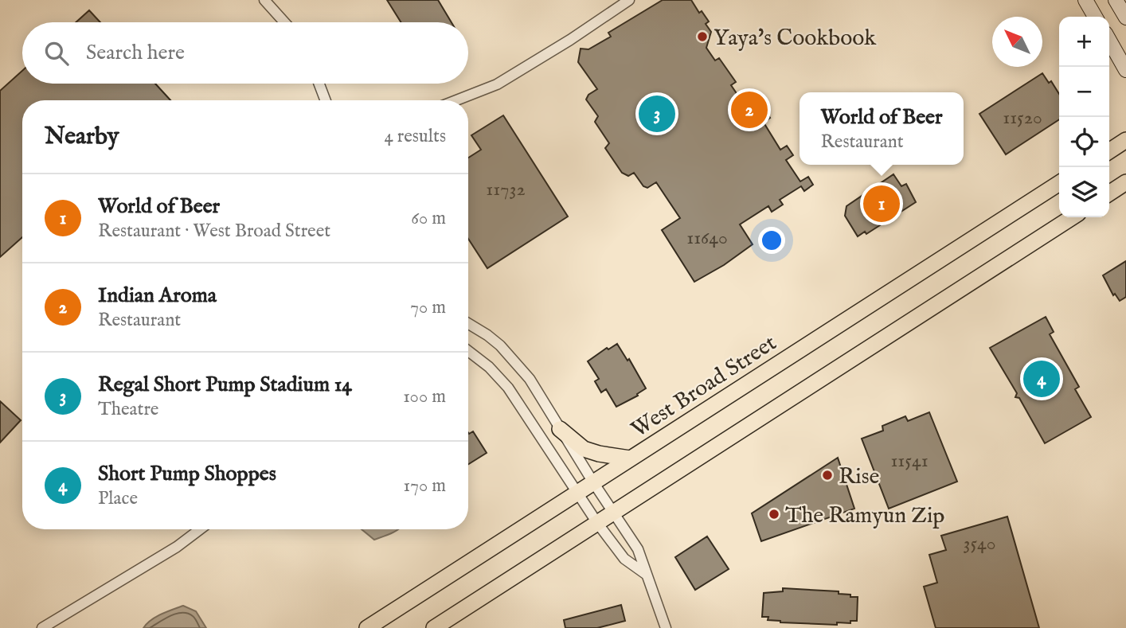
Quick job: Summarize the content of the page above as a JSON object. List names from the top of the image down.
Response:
{
  "streets": {
    "main road": ["West Broad Street"]
  },
  "places": ["Yaya's Cookbook", "Rise", "The Ramyun Zip"],
  "house_numbers": [
    "11520",
    "11732",
    "11640",
    "11541",
    "3540"
  ],
  "north": "top left",
  "page": {
    "map_buttons": ["+", "−"],
    "search": "Search here",
    "pins": [
      "2",
      "3",
      "1",
      "4"
    ],
    "popup": ["World of Beer", "Restaurant"],
    "heading": ["Nearby", "4 results"],
    "list": [
      {
        "mark": "1",
        "name": "World of Beer",
        "note": "Restaurant · West Broad Street",
        "value": "60 m"
      },
      {
        "mark": "2",
        "name": "Indian Aroma",
        "note": "Restaurant",
        "value": "70 m"
      },
      {
        "mark": "3",
        "name": "Regal Short Pump Stadium 14",
        "note": "Theatre",
        "value": "100 m"
      },
      {
        "mark": "4",
        "name": "Short Pump Shoppes",
        "note": "Place",
        "value": "170 m"
      }
    ]
  }
}
